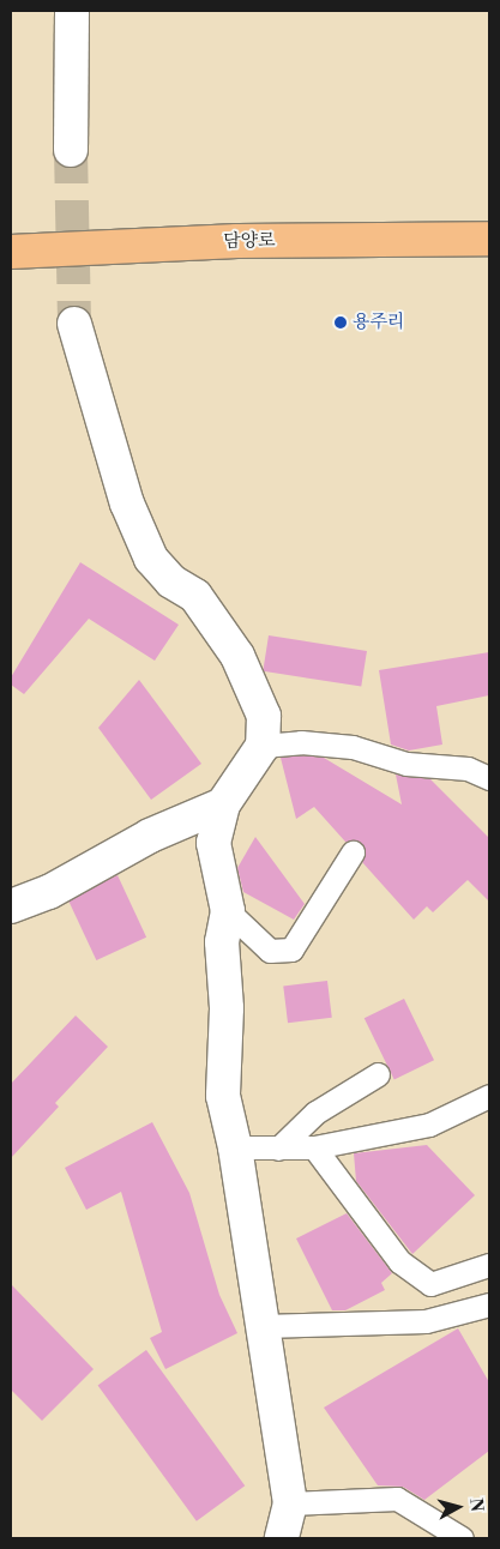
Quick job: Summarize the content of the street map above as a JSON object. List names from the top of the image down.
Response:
{
  "streets": {
    "highway": ["담양로"]
  },
  "places": ["용주리"],
  "north": "right"
}
